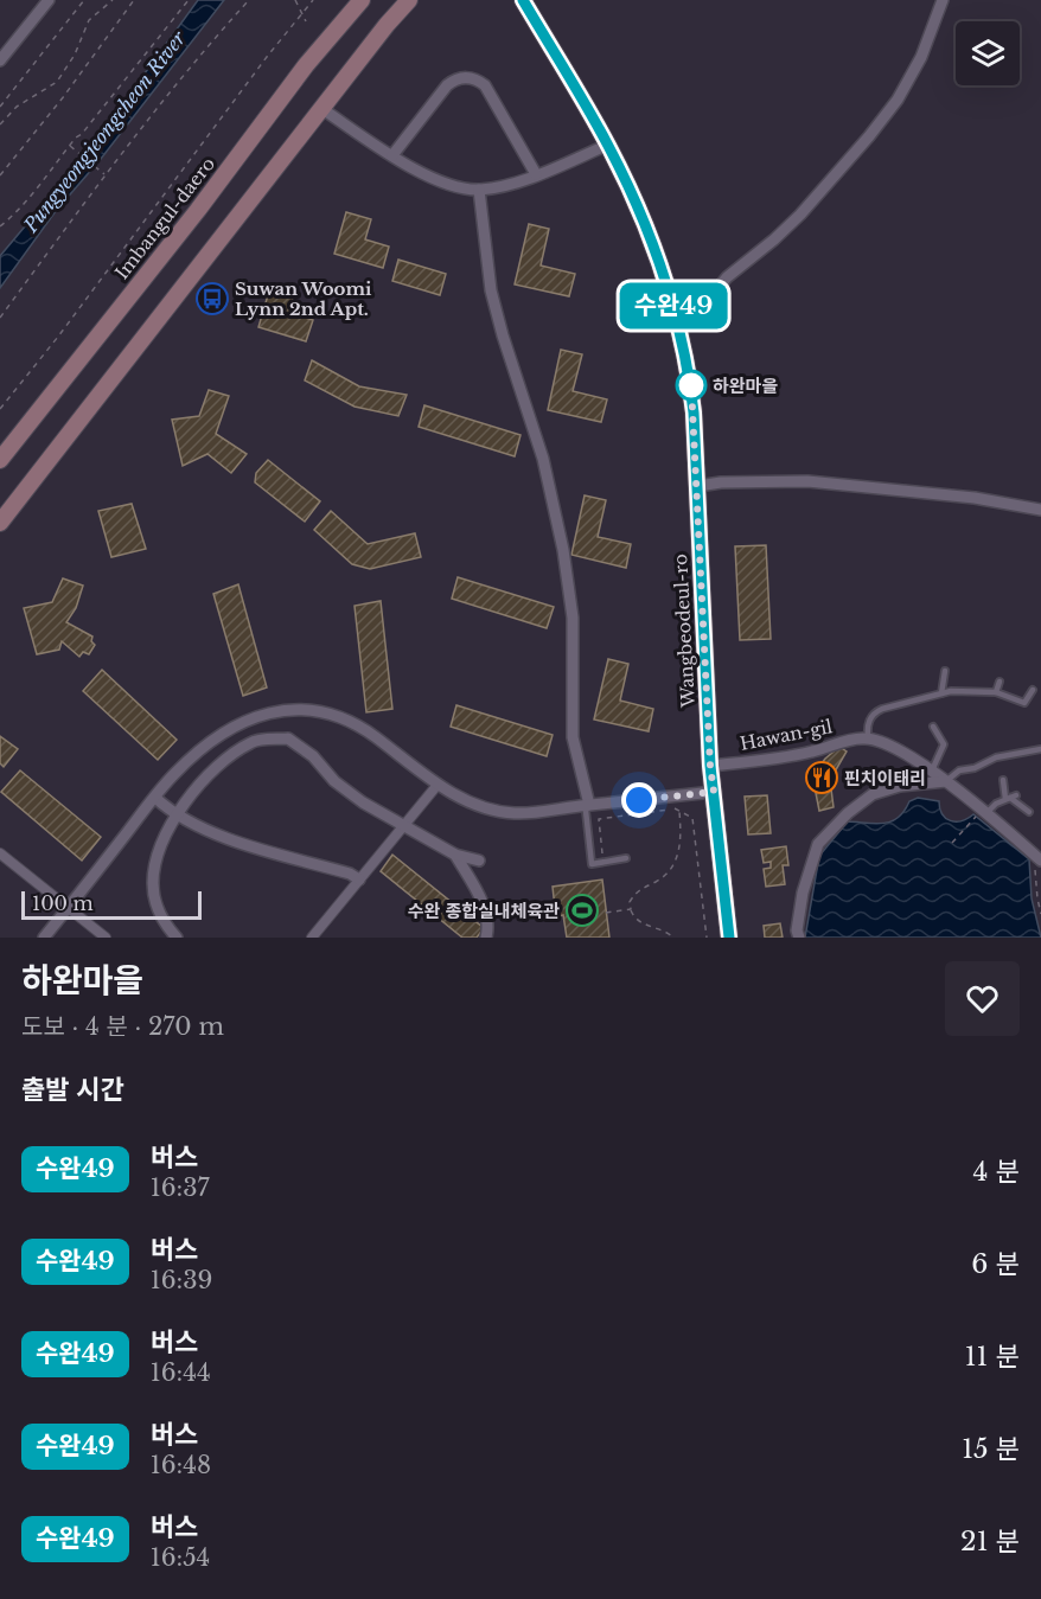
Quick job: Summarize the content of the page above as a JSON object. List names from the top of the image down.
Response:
{
  "streets": {
    "main road": ["Imbangul-daero", "Wangbeodeul-ro"],
    "street": ["Hawan-gil"]
  },
  "crossings": [
    ["Wangbeodeul-ro", "Hawan-gil"]
  ],
  "water": ["Pungyeongjeongcheon River"],
  "places": {
    "bus stop": ["Suwan Woomi Lynn 2nd Apt."],
    "other": ["하완마을"],
    "restaurant": ["핀치이태리"],
    "sports": ["수완 종합실내체육관"]
  },
  "lines": ["bus line 수완49"],
  "scale_bar": "100 m",
  "page": {
    "on_map": "수완49",
    "scale": "100 m",
    "heading": [
      ["하완마을", "도보 · 4 분 · 270 m"],
      "출발 시간"
    ],
    "list": [
      {
        "mark": "수완49",
        "name": "버스",
        "note": "16:37",
        "value": "4 분"
      },
      {
        "mark": "수완49",
        "name": "버스",
        "note": "16:39",
        "value": "6 분"
      },
      {
        "mark": "수완49",
        "name": "버스",
        "note": "16:44",
        "value": "11 분"
      },
      {
        "mark": "수완49",
        "name": "버스",
        "note": "16:48",
        "value": "15 분"
      },
      {
        "mark": "수완49",
        "name": "버스",
        "note": "16:54",
        "value": "21 분"
      }
    ]
  }
}
